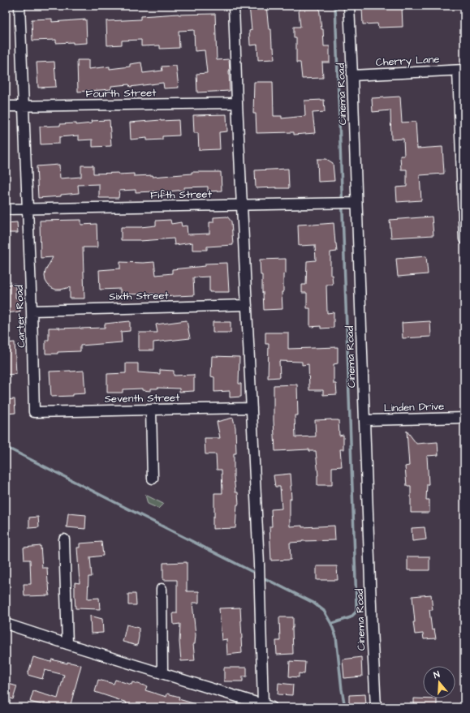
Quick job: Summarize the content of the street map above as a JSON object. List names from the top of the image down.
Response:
{
  "streets": {
    "street": [
      "Cherry Lane",
      "Fourth Street",
      "Cinema Road",
      "Fifth Street",
      "Sixth Street",
      "Carter Road",
      "Seventh Street",
      "Linden Drive"
    ]
  },
  "crossings": [
    ["Cherry Lane", "Cinema Road"],
    ["Fourth Street", "Carter Road"],
    ["Cinema Road", "Fifth Street"],
    ["Cinema Road", "Linden Drive"],
    ["Fifth Street", "Carter Road"],
    ["Sixth Street", "Carter Road"],
    ["Carter Road", "Seventh Street"]
  ],
  "north": "top"
}
